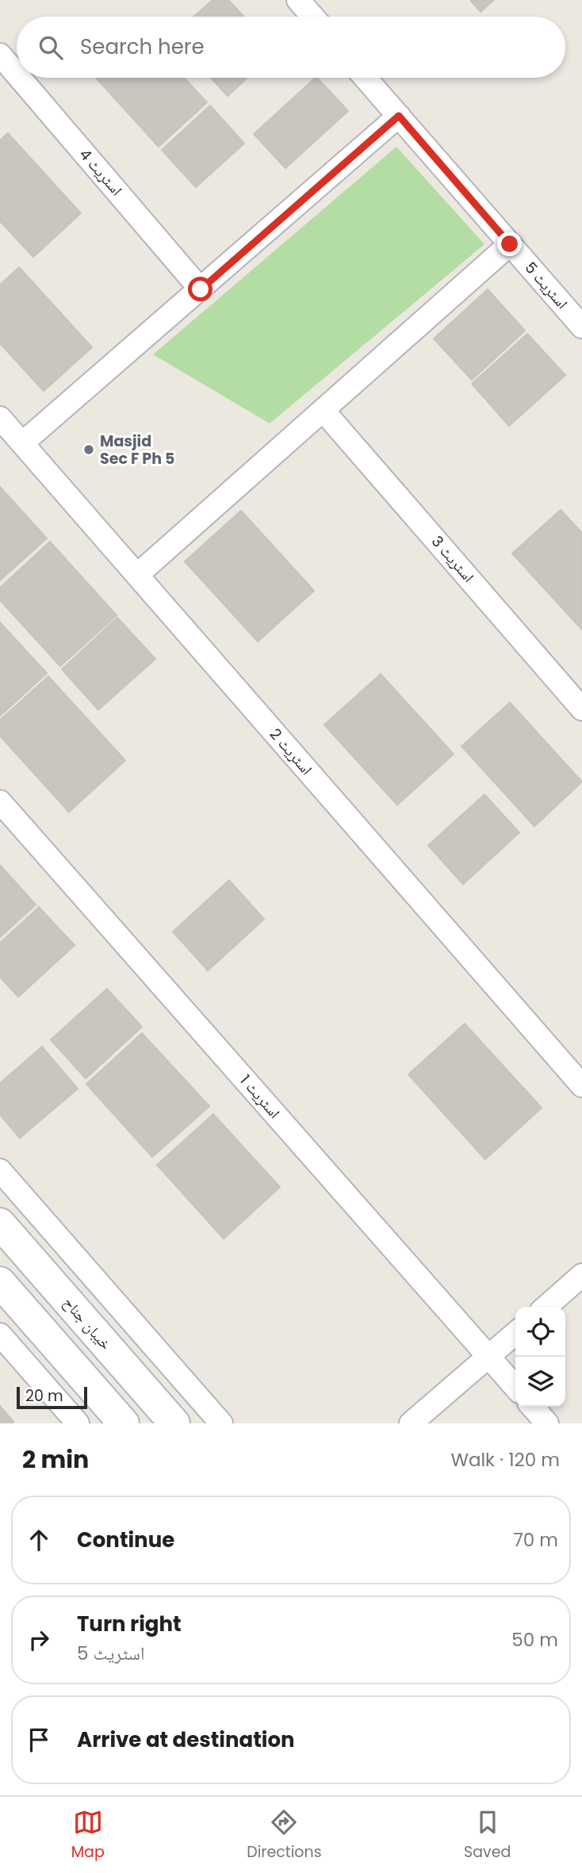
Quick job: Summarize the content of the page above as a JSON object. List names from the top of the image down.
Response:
{
  "streets": {
    "main road": ["خیبان جناح"],
    "street": [
      "اسٹریٹ 4",
      "اسٹریٹ 5",
      "اسٹریٹ 3",
      "اسٹریٹ 2",
      "اسٹریٹ 1"
    ]
  },
  "places": ["Masjid Sec F Ph 5"],
  "scale_bar": "20 m",
  "page": {
    "search": "Search here",
    "scale": "20 m",
    "heading": ["2 min", "Walk · 120 m"],
    "list": [
      ["Continue", "70 m"],
      ["Turn right", "اسٹریٹ 5", "50 m"],
      "Arrive at destination"
    ],
    "nav": ["Map", "Directions", "Saved"]
  }
}
